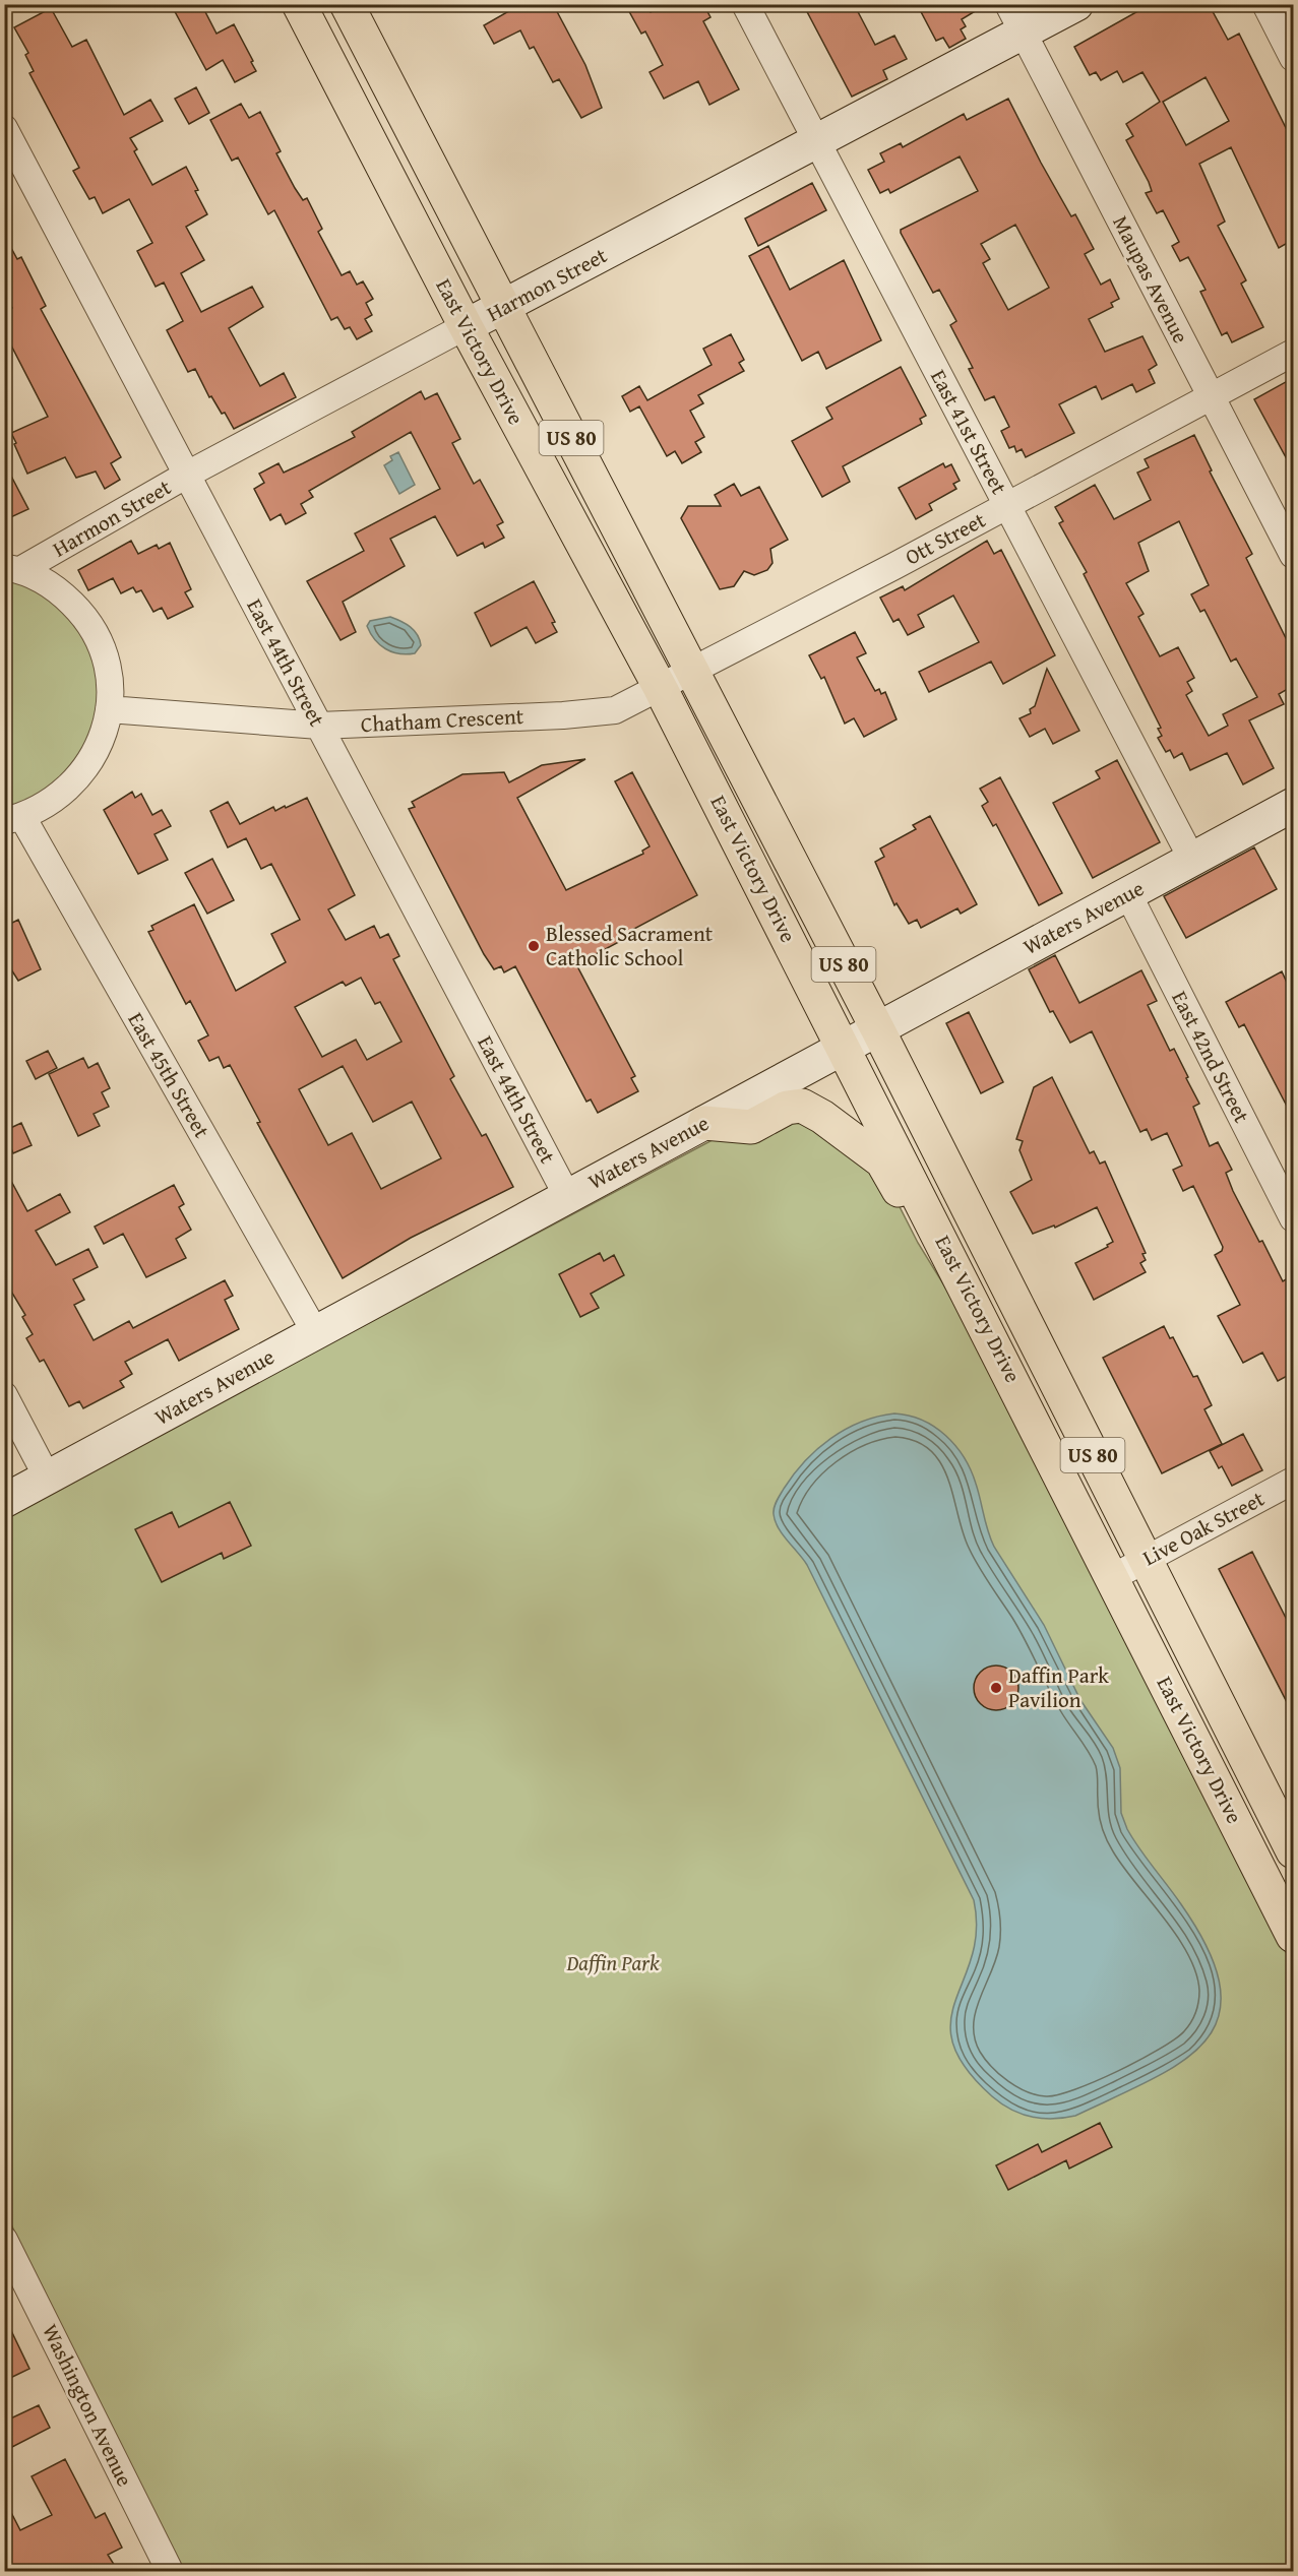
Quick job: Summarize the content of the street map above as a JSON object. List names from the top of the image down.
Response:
{
  "streets": {
    "main road": [
      "Harmon Street",
      "East Victory Drive",
      "US 80",
      "Waters Avenue"
    ],
    "street": [
      "Maupas Avenue",
      "East 41st Street",
      "Ott Street",
      "East 44th Street",
      "Chatham Crescent",
      "East 42nd Street",
      "East 45th Street",
      "Live Oak Street",
      "Washington Avenue"
    ]
  },
  "crossings": [
    ["Maupas Avenue", "Harmon Street"],
    ["Maupas Avenue", "Ott Street"],
    ["Harmon Street", "East Victory Drive"],
    ["Harmon Street", "East 41st Street"],
    ["Harmon Street", "East 44th Street"],
    ["Harmon Street", "Chatham Crescent"],
    ["Harmon Street", "East 45th Street"],
    ["East Victory Drive", "Ott Street"],
    ["East Victory Drive", "Chatham Crescent"],
    ["East Victory Drive", "Waters Avenue"],
    ["East Victory Drive", "Live Oak Street"],
    ["East 41st Street", "Ott Street"],
    ["East 41st Street", "Waters Avenue"],
    ["Ott Street", "Chatham Crescent"],
    ["East 44th Street", "Chatham Crescent"],
    ["East 44th Street", "Waters Avenue"],
    ["Waters Avenue", "East 42nd Street"],
    ["Waters Avenue", "East 45th Street"]
  ],
  "parks": ["Daffin Park"],
  "places": ["Blessed Sacrament Catholic School", "Daffin Park Pavilion"]
}
